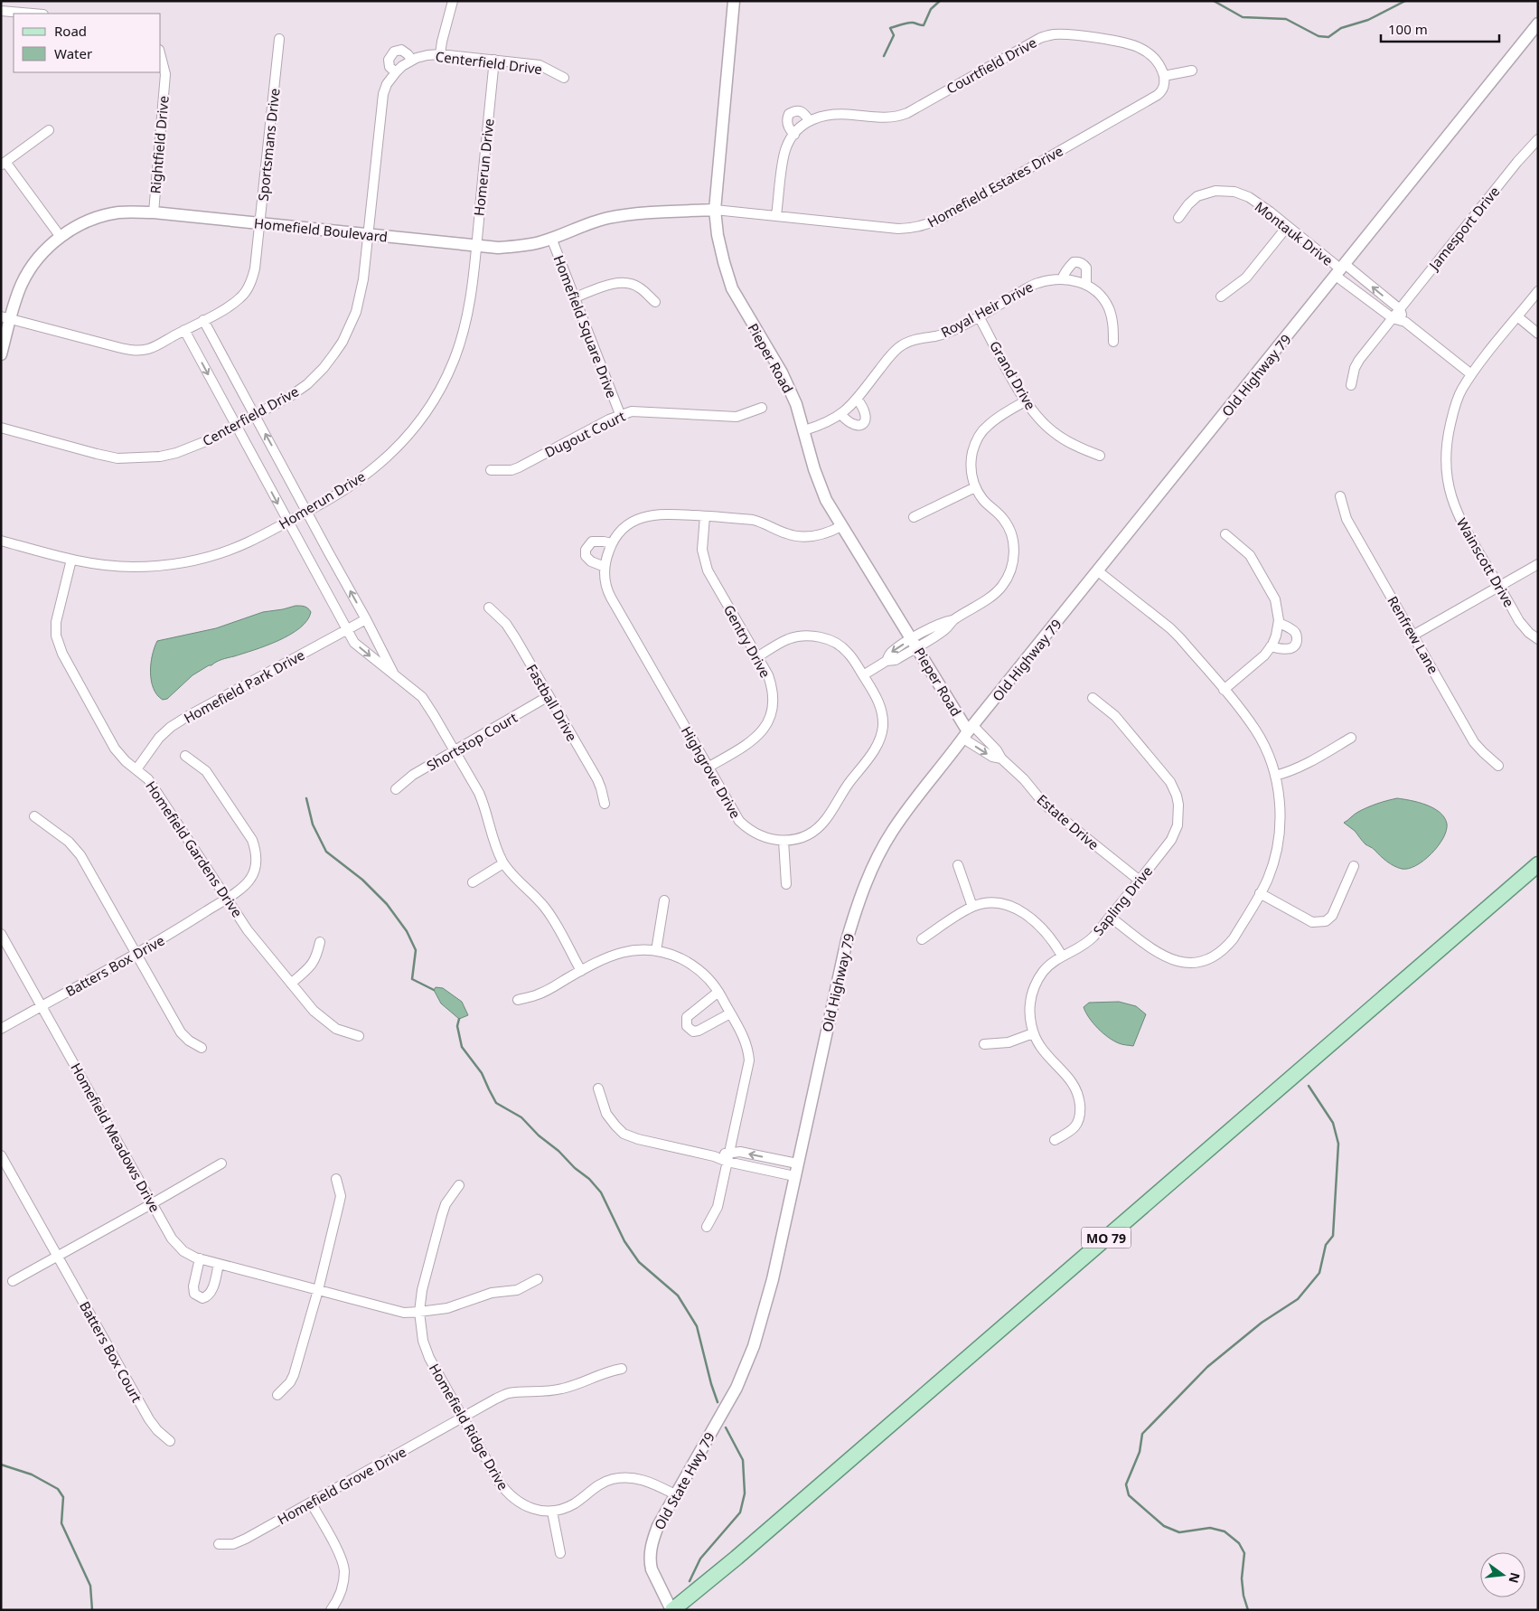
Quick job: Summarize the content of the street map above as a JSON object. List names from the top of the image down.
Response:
{
  "streets": {
    "main road": ["MO 79"],
    "street": [
      "Centerfield Drive",
      "Courtfield Drive",
      "Rightfield Drive",
      "Sportsmans Drive",
      "Homerun Drive",
      "Homefield Estates Drive",
      "Jamesport Drive",
      "Homefield Boulevard",
      "Montauk Drive",
      "Royal Heir Drive",
      "Homefield Square Drive",
      "Pieper Road",
      "Grand Drive",
      "Old Highway 79",
      "Dugout Court",
      "Wainscott Drive",
      "Renfrew Lane",
      "Gentry Drive",
      "Homefield Park Drive",
      "Fastball Drive",
      "Shortstop Court",
      "Highgrove Drive",
      "Estate Drive",
      "Homefield Gardens Drive",
      "Sapling Drive",
      "Batters Box Drive",
      "Homefield Meadows Drive",
      "Batters Box Court",
      "Homefield Ridge Drive",
      "Old State Hwy 79",
      "Homefield Grove Drive"
    ]
  },
  "crossings": [
    ["Centerfield Drive", "Homerun Drive"],
    ["Centerfield Drive", "Homefield Boulevard"],
    ["Courtfield Drive", "Homefield Estates Drive"],
    ["Rightfield Drive", "Homefield Boulevard"],
    ["Sportsmans Drive", "Homefield Boulevard"],
    ["Homerun Drive", "Homefield Boulevard"],
    ["Homerun Drive", "Homefield Gardens Drive"],
    ["Homefield Estates Drive", "Homefield Boulevard"],
    ["Homefield Estates Drive", "Pieper Road"],
    ["Homefield Boulevard", "Homefield Square Drive"],
    ["Homefield Boulevard", "Pieper Road"],
    ["Montauk Drive", "Old Highway 79"],
    ["Royal Heir Drive", "Pieper Road"],
    ["Royal Heir Drive", "Grand Drive"],
    ["Homefield Square Drive", "Dugout Court"],
    ["Pieper Road", "Old Highway 79"],
    ["Pieper Road", "Highgrove Drive"],
    ["Pieper Road", "Estate Drive"],
    ["Old Highway 79", "Estate Drive"],
    ["Old Highway 79", "Old State Hwy 79"],
    ["Gentry Drive", "Highgrove Drive"],
    ["Homefield Park Drive", "Homefield Gardens Drive"],
    ["Fastball Drive", "Shortstop Court"],
    ["Estate Drive", "Sapling Drive"],
    ["Homefield Gardens Drive", "Batters Box Drive"],
    ["Batters Box Drive", "Homefield Meadows Drive"],
    ["Homefield Meadows Drive", "Homefield Ridge Drive"],
    ["MO 79", "Old State Hwy 79"],
    ["Homefield Ridge Drive", "Homefield Grove Drive"]
  ],
  "legend": ["Road", "Water"],
  "scale_bar": "100 m",
  "north": "right"
}
